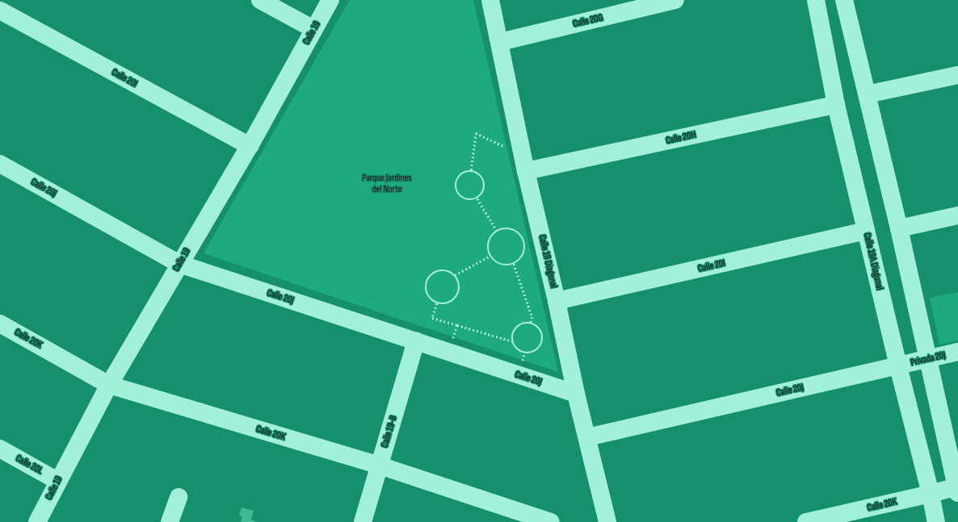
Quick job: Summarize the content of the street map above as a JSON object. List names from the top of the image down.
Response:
{
  "streets": {
    "street": [
      "Calle 20G",
      "Calle 19",
      "Calle 20I",
      "Calle 20H",
      "Calle 20J",
      "Calle 19 Diagonal",
      "Calle 19A Diagonal",
      "Calle 20K",
      "Privada 20J",
      "Calle 19-B",
      "Calle 20L"
    ]
  },
  "crossings": [
    ["Calle 20G", "Calle 19 Diagonal"],
    ["Calle 19", "Calle 20I"],
    ["Calle 19", "Calle 20J"],
    ["Calle 19", "Calle 20K"],
    ["Calle 19", "Calle 20L"],
    ["Calle 20I", "Calle 19 Diagonal"],
    ["Calle 20I", "Calle 19A Diagonal"],
    ["Calle 20H", "Calle 19 Diagonal"],
    ["Calle 20H", "Calle 19A Diagonal"],
    ["Calle 20J", "Calle 19 Diagonal"],
    ["Calle 20J", "Calle 19A Diagonal"],
    ["Calle 20J", "Privada 20J"],
    ["Calle 20J", "Calle 19-B"],
    ["Calle 19A Diagonal", "Calle 20K"],
    ["Calle 19A Diagonal", "Privada 20J"],
    ["Calle 20K", "Calle 19-B"]
  ],
  "parks": ["Parque Jardines del Norte"]
}
